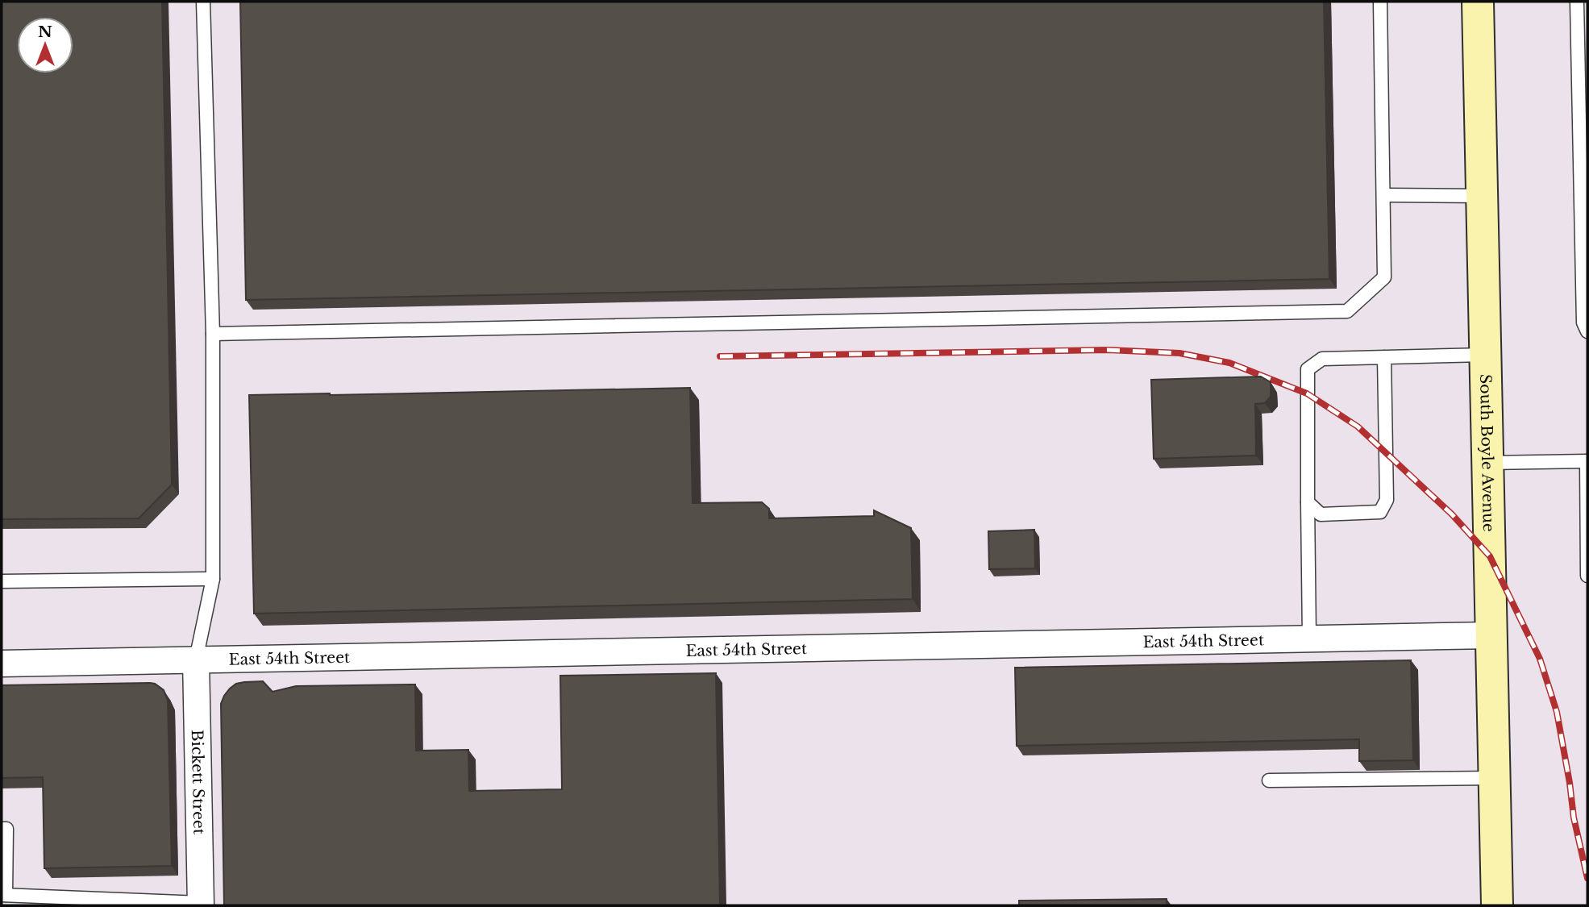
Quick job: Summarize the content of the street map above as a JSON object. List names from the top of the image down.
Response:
{
  "streets": {
    "main road": ["South Boyle Avenue"],
    "street": ["East 54th Street", "Bickett Street"]
  },
  "crossings": [
    ["South Boyle Avenue", "East 54th Street"],
    ["East 54th Street", "Bickett Street"]
  ],
  "north": "top"
}
